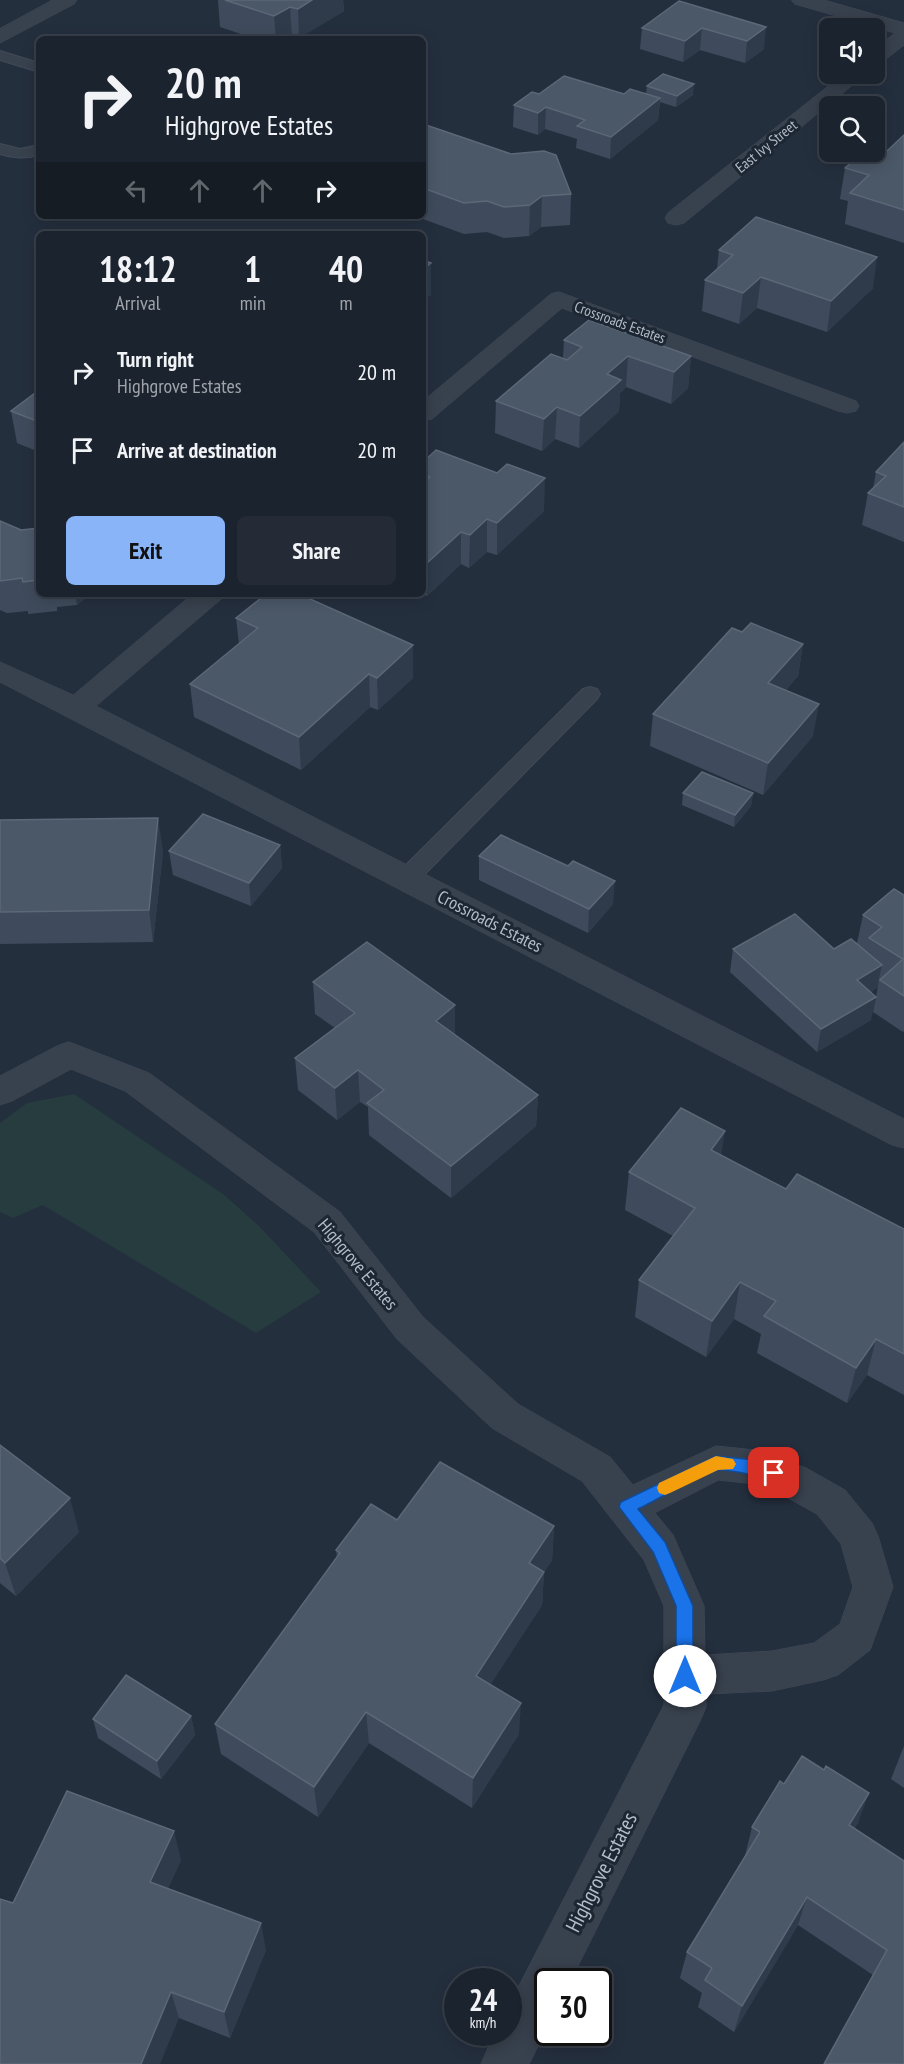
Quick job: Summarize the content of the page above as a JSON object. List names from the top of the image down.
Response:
{
  "streets": {
    "street": ["East Ivy Street", "Crossroads Estates", "Highgrove Estates"]
  },
  "page": {
    "turn": ["20 m", "Highgrove Estates"],
    "eta": [
      "18:12",
      "Arrival",
      "1",
      "min",
      "40",
      "m"
    ],
    "list": [
      {
        "name": "Turn right",
        "note": "Highgrove Estates",
        "value": "20 m"
      },
      {
        "name": "Arrive at destination",
        "value": "20 m"
      }
    ],
    "buttons": ["Exit", "Share"],
    "speed": "24 km/h",
    "limit": "30"
  }
}
